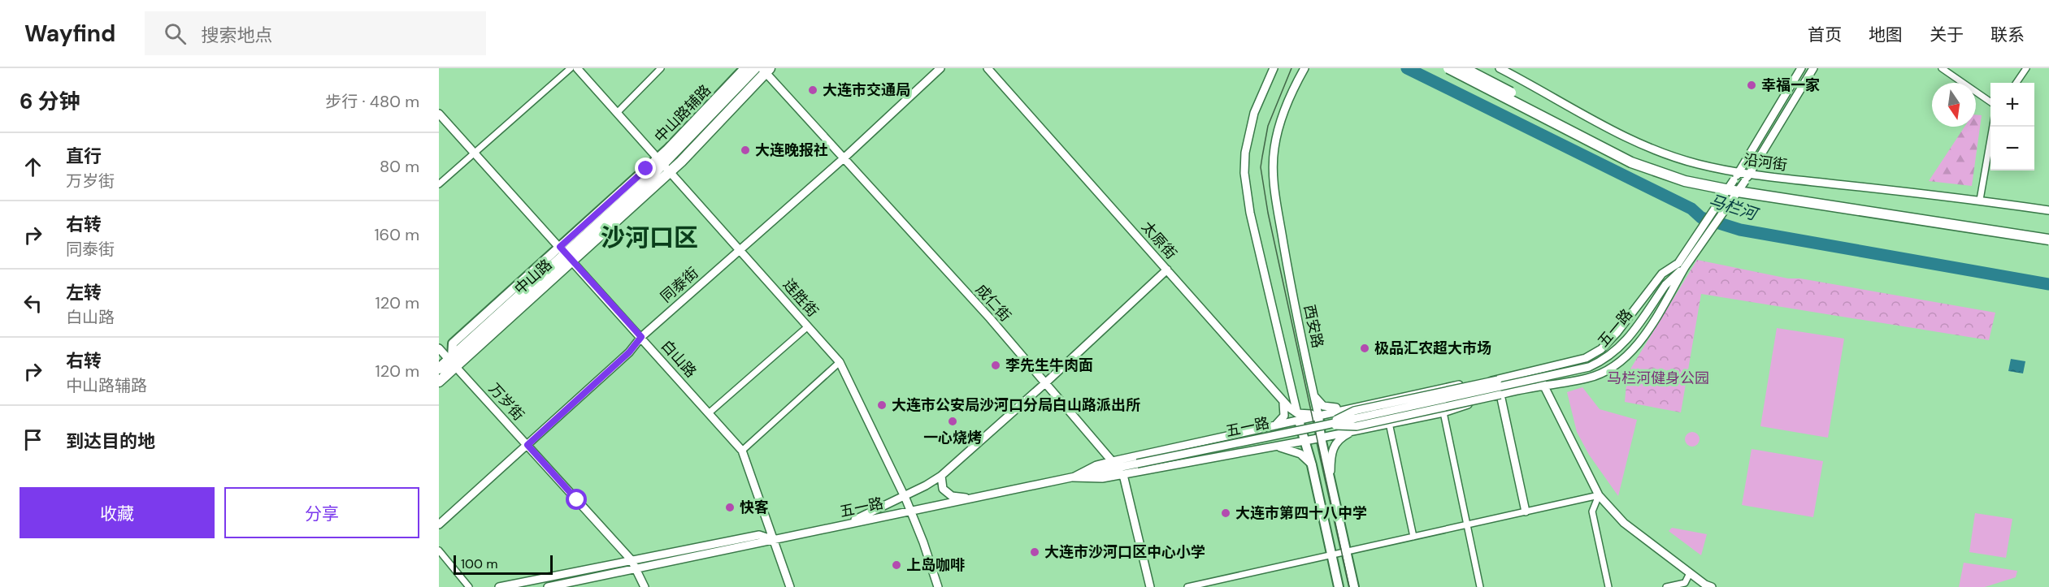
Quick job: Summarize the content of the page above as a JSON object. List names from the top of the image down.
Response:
{
  "streets": {
    "highway": ["中山路"],
    "main road": ["中山路辅路", "西安路"],
    "street": [
      "沿河街",
      "太原街",
      "同泰街",
      "连胜街",
      "成仁街",
      "五一路",
      "白山路",
      "万岁街"
    ]
  },
  "crossings": [
    ["中山路辅路", "中山路"],
    ["中山路辅路", "连胜街"],
    ["中山路辅路", "白山路"],
    ["中山路辅路", "万岁街"],
    ["太原街", "西安路"],
    ["中山路", "连胜街"],
    ["中山路", "成仁街"],
    ["中山路", "白山路"],
    ["中山路", "万岁街"],
    ["同泰街", "连胜街"],
    ["同泰街", "成仁街"],
    ["同泰街", "白山路"],
    ["同泰街", "万岁街"],
    ["连胜街", "五一路"],
    ["成仁街", "五一路"],
    ["五一路", "白山路"],
    ["五一路", "万岁街"]
  ],
  "districts": ["沙河口区"],
  "water": ["马栏河"],
  "parks": ["马栏河健身公园"],
  "places": [
    "幸福一家",
    "大连市交通局",
    "大连晚报社",
    "极品汇农超大市场",
    "李先生牛肉面",
    "大连市公安局沙河口分局白山路派出所",
    "一心烧烤",
    "快客",
    "大连市第四十八中学",
    "大连市沙河口区中心小学",
    "上岛咖啡"
  ],
  "scale_bar": "100 m",
  "north": "bottom",
  "page": {
    "header": "Wayfind",
    "search": "搜索地点",
    "nav": [
      "首页",
      "地图",
      "关于",
      "联系"
    ],
    "heading": ["6 分钟", "步行 · 480 m"],
    "map_buttons": ["+", "−"],
    "list": [
      ["直行", "万岁街", "80 m"],
      ["右转", "同泰街", "160 m"],
      ["左转", "白山路", "120 m"],
      ["右转", "中山路辅路", "120 m"],
      "到达目的地"
    ],
    "buttons": ["收藏", "分享"],
    "scale": "100 m"
  }
}
